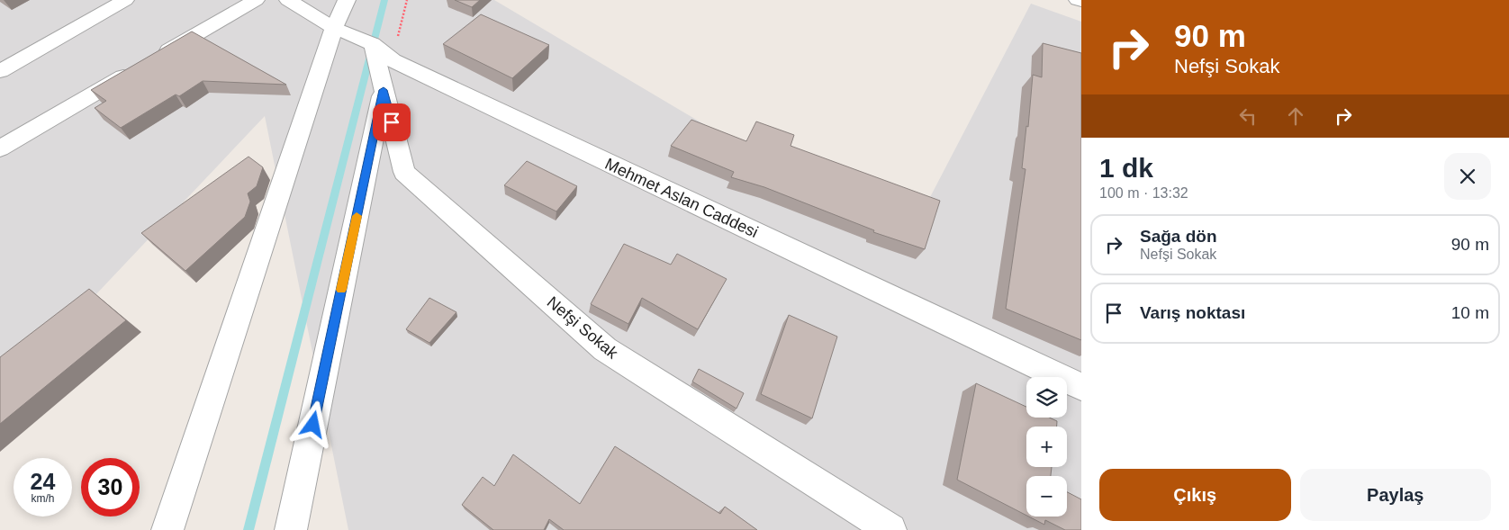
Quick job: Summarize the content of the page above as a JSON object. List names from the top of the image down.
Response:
{
  "streets": {
    "street": ["Mehmet Aslan Caddesi", "Nefşi Sokak"]
  },
  "crossings": [
    ["Mehmet Aslan Caddesi", "Nefşi Sokak"]
  ],
  "page": {
    "turn": ["90 m", "Nefşi Sokak"],
    "heading": ["1 dk", "100 m · 13:32"],
    "list": [
      {
        "name": "Sağa dön",
        "note": "Nefşi Sokak",
        "value": "90 m"
      },
      {
        "name": "Varış noktası",
        "value": "10 m"
      }
    ],
    "map_buttons": ["+", "−"],
    "speed": "24 km/h",
    "limit": "30",
    "buttons": ["Çıkış", "Paylaş"]
  }
}
